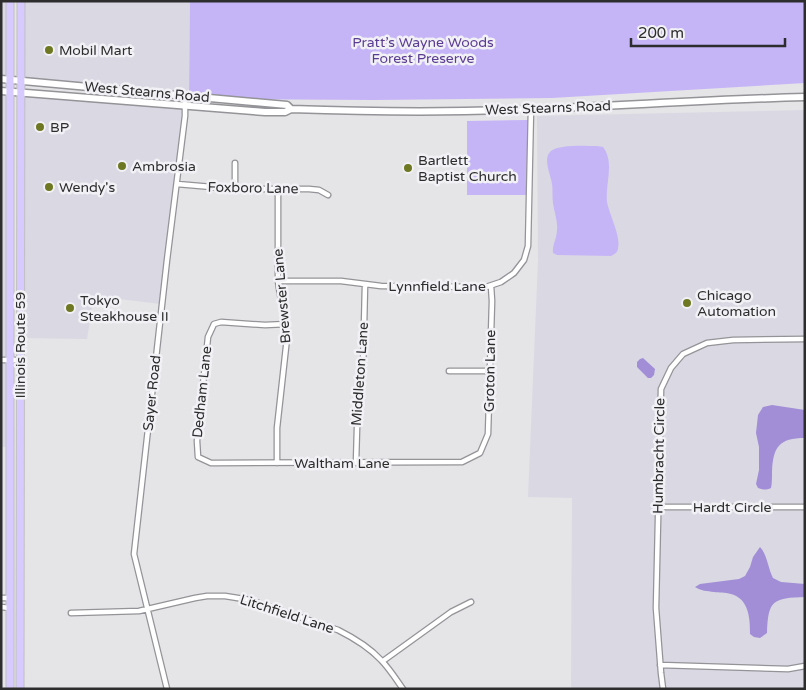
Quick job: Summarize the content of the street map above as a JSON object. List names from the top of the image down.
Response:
{
  "streets": {
    "main road": ["West Stearns Road", "Illinois Route 59"],
    "street": [
      "Foxboro Lane",
      "Lynnfield Lane",
      "Brewster Lane",
      "Groton Lane",
      "Middleton Lane",
      "Dedham Lane",
      "Sayer Road",
      "Humbracht Circle",
      "Waltham Lane",
      "Hardt Circle",
      "Litchfield Lane"
    ]
  },
  "crossings": [
    ["West Stearns Road", "Lynnfield Lane"],
    ["West Stearns Road", "Illinois Route 59"],
    ["West Stearns Road", "Sayer Road"],
    ["Foxboro Lane", "Brewster Lane"],
    ["Foxboro Lane", "Sayer Road"],
    ["Lynnfield Lane", "Brewster Lane"],
    ["Lynnfield Lane", "Groton Lane"],
    ["Lynnfield Lane", "Middleton Lane"],
    ["Brewster Lane", "Dedham Lane"],
    ["Brewster Lane", "Waltham Lane"],
    ["Groton Lane", "Waltham Lane"],
    ["Middleton Lane", "Waltham Lane"],
    ["Dedham Lane", "Waltham Lane"],
    ["Sayer Road", "Litchfield Lane"],
    ["Humbracht Circle", "Hardt Circle"]
  ],
  "parks": ["Pratt’s Wayne Woods Forest Preserve"],
  "places": [
    "Mobil Mart",
    "BP",
    "Ambrosia",
    "Bartlett Baptist Church",
    "Wendy's",
    "Chicago Automation",
    "Tokyo Steakhouse II"
  ],
  "scale_bar": "200 m"
}
